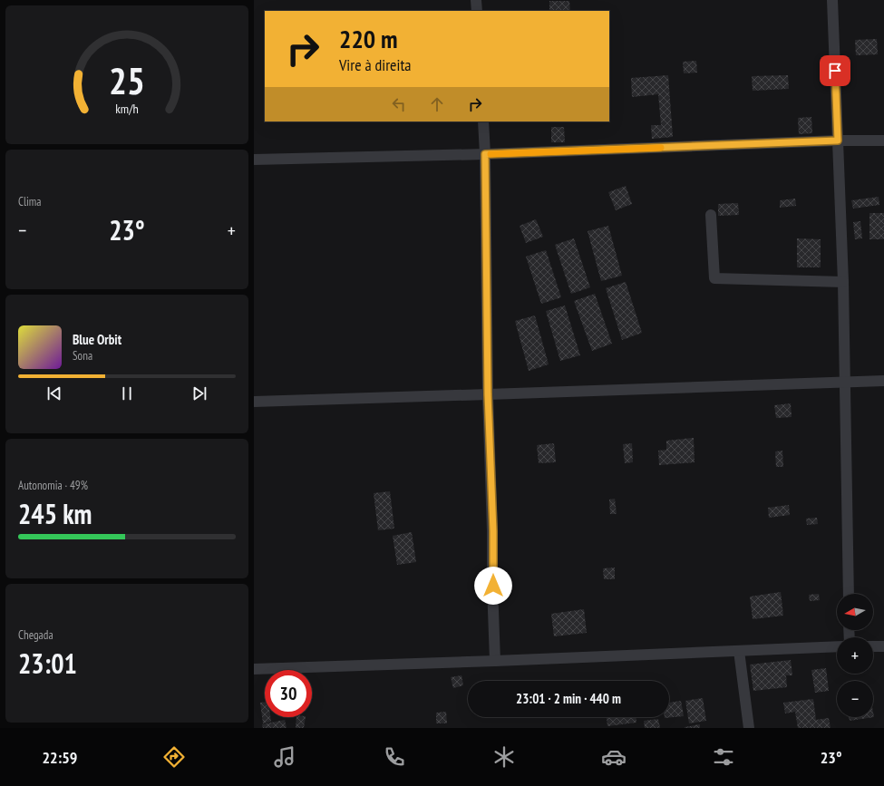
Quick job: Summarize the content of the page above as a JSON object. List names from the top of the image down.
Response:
{
  "north": "left",
  "page": {
    "turn": ["220 m", "Vire à direita"],
    "tile": [
      "Clima",
      ["Autonomia · 49%", "245 km"],
      ["Chegada", "23:01"]
    ],
    "heat": ["−", "23°", "+"],
    "song": ["Blue Orbit", "Sona"],
    "map_buttons": ["+", "−"],
    "limit": "30",
    "trip": "23:01 · 2 min · 440 m",
    "tabs": ["22:59", "23°"],
    "gauge": ["25", "km/h"]
  }
}
